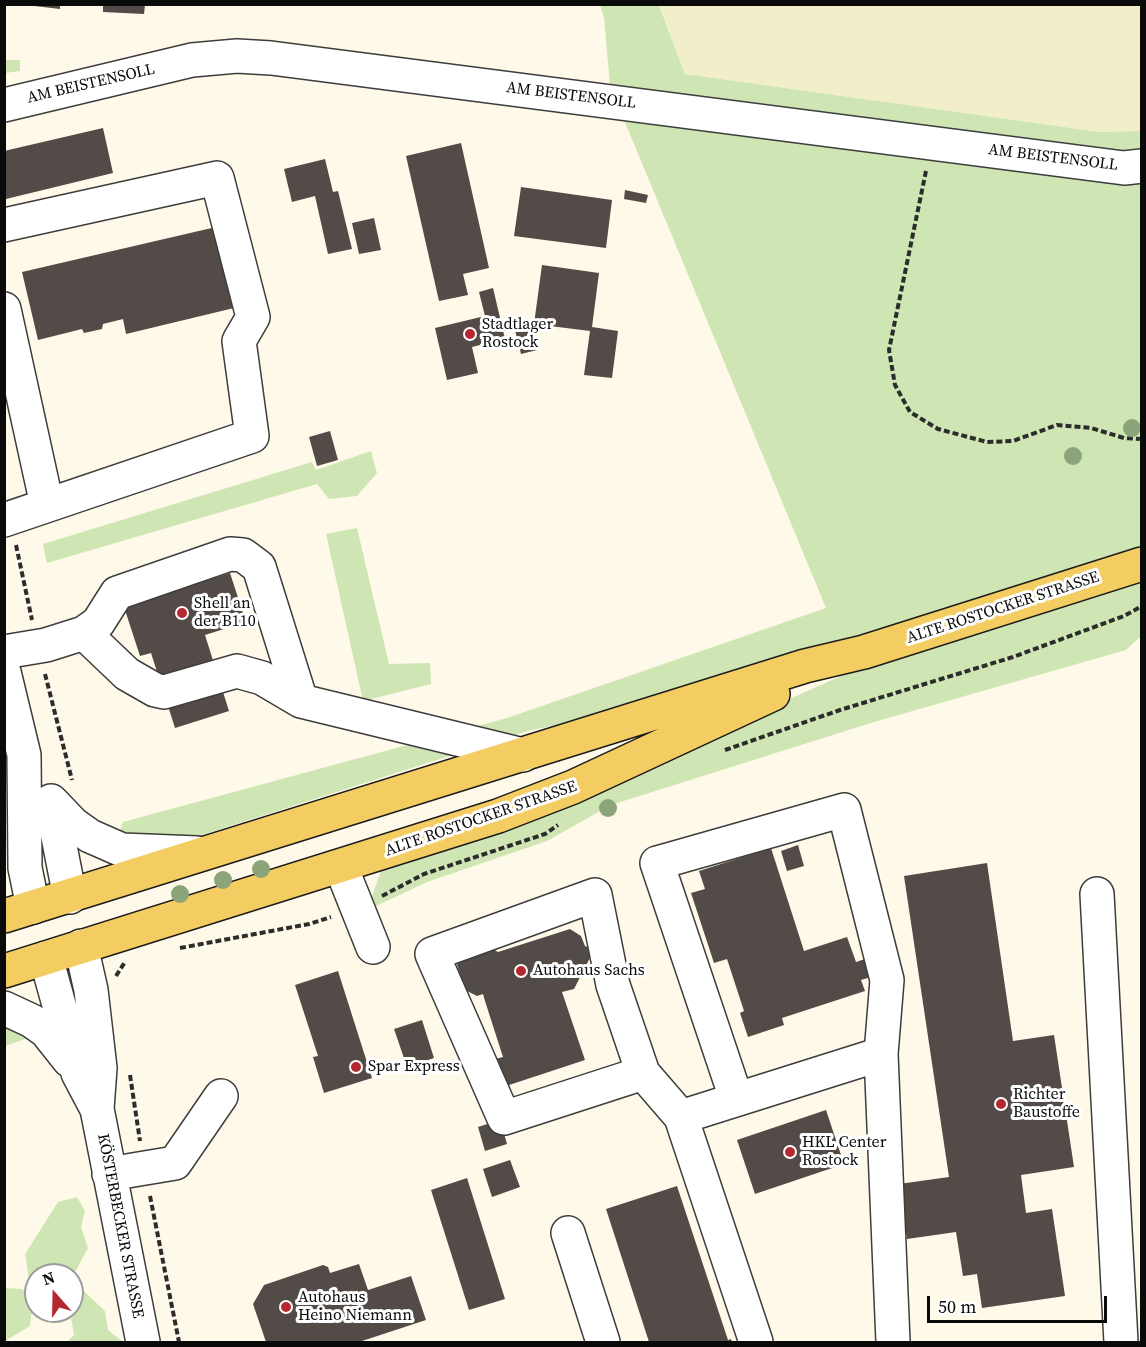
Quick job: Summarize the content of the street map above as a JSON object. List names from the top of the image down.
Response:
{
  "streets": {
    "main road": ["ALTE ROSTOCKER STRASSE"],
    "street": ["AM BEISTENSOLL", "KÖSTERBECKER STRASSE"]
  },
  "crossings": [
    ["ALTE ROSTOCKER STRASSE", "KÖSTERBECKER STRASSE"]
  ],
  "places": [
    "Stadtlager Rostock",
    "Shell an der B110",
    "Autohaus Sachs",
    "Spar Express",
    "Richter Baustoffe",
    "HKL Center Rostock",
    "Autohaus Heino Niemann"
  ],
  "scale_bar": "50 m",
  "north": "top"
}
